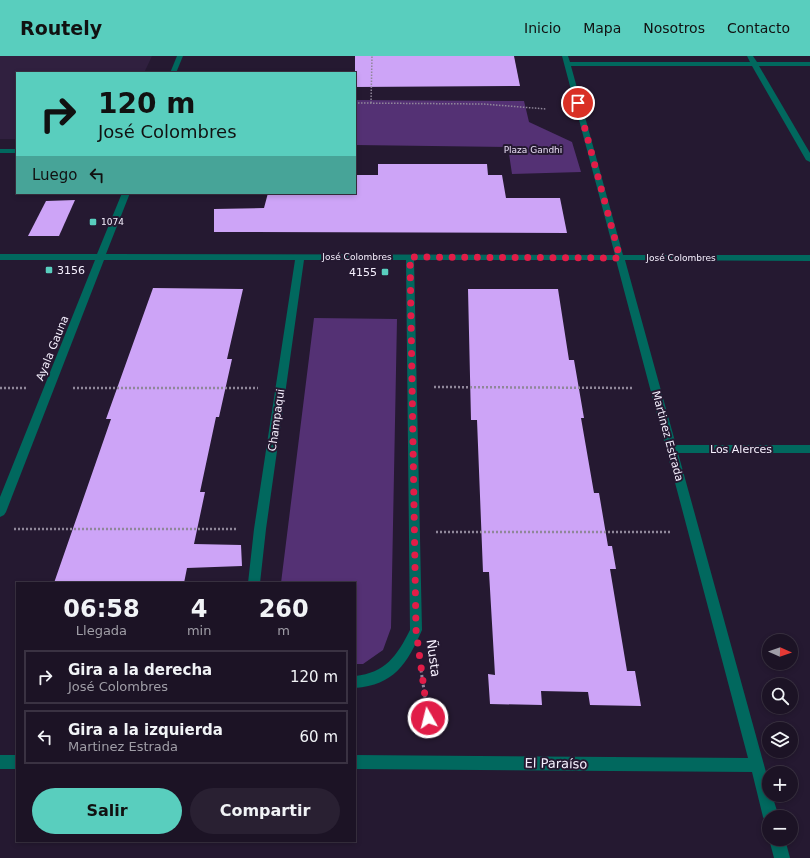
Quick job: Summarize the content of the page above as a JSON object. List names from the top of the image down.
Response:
{
  "streets": {
    "street": [
      "José Colombres",
      "Ayala Gauna",
      "Champaqui",
      "Martinez Estrada",
      "Los Alerces",
      "Ñusta",
      "El Paraíso"
    ]
  },
  "crossings": [
    ["José Colombres", "Ayala Gauna"],
    ["José Colombres", "Champaqui"],
    ["José Colombres", "Martinez Estrada"],
    ["José Colombres", "Ñusta"],
    ["Martinez Estrada", "Los Alerces"],
    ["Martinez Estrada", "El Paraíso"],
    ["Ñusta", "El Paraíso"]
  ],
  "parks": ["Plaza Gandhi"],
  "places": {
    "transit": ["1074", "3156", "4155"]
  },
  "north": "right",
  "page": {
    "header": "Routely",
    "nav": [
      "Inicio",
      "Mapa",
      "Nosotros",
      "Contacto"
    ],
    "turn": ["120 m", "José Colombres"],
    "then": "Luego",
    "eta": [
      "06:58",
      "Llegada",
      "4",
      "min",
      "260",
      "m"
    ],
    "map_buttons": ["+", "−"],
    "list": [
      {
        "name": "Gira a la derecha",
        "note": "José Colombres",
        "value": "120 m"
      },
      {
        "name": "Gira a la izquierda",
        "note": "Martinez Estrada",
        "value": "60 m"
      }
    ],
    "buttons": ["Salir", "Compartir"]
  }
}
